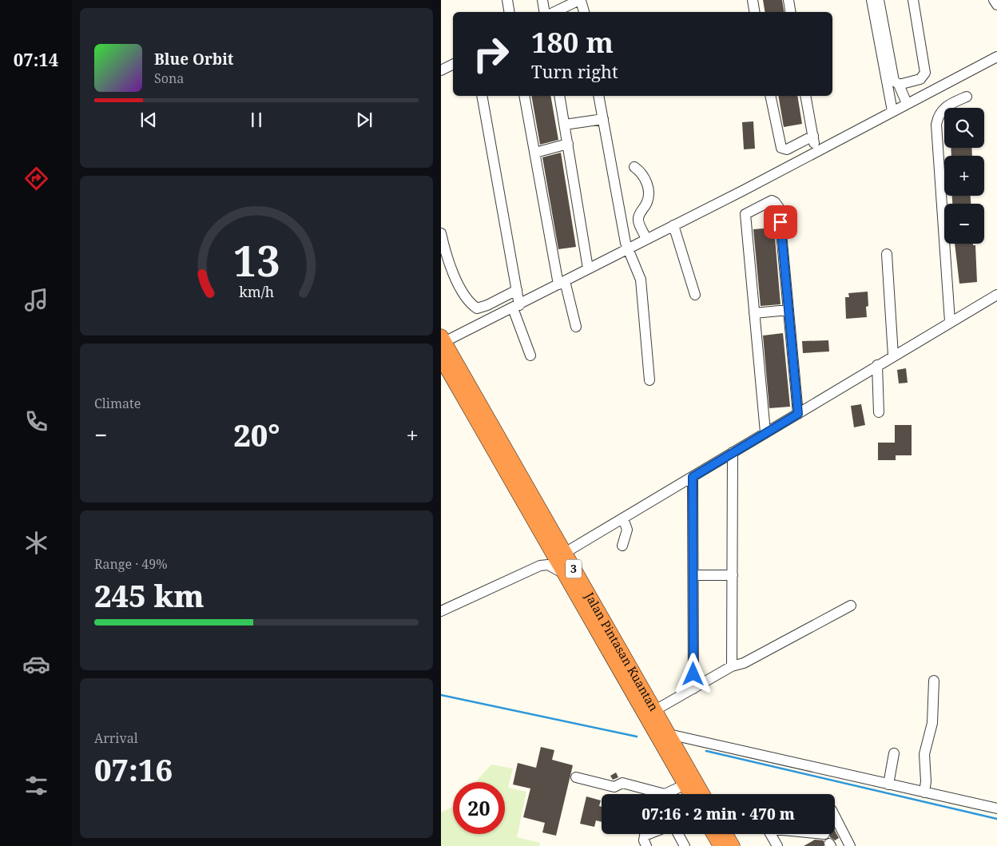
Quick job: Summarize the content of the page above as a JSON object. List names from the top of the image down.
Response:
{
  "streets": {
    "highway": ["3", "Jalan Pintasan Kuantan"]
  },
  "page": {
    "tabs": "07:14",
    "turn": ["180 m", "Turn right"],
    "song": ["Blue Orbit", "Sona"],
    "map_buttons": ["+", "−"],
    "tile": [
      "Climate",
      ["Range · 49%", "245 km"],
      ["Arrival", "07:16"]
    ],
    "heat": ["−", "20°", "+"],
    "limit": "20",
    "trip": "07:16 · 2 min · 470 m",
    "gauge": ["13", "km/h"]
  }
}
